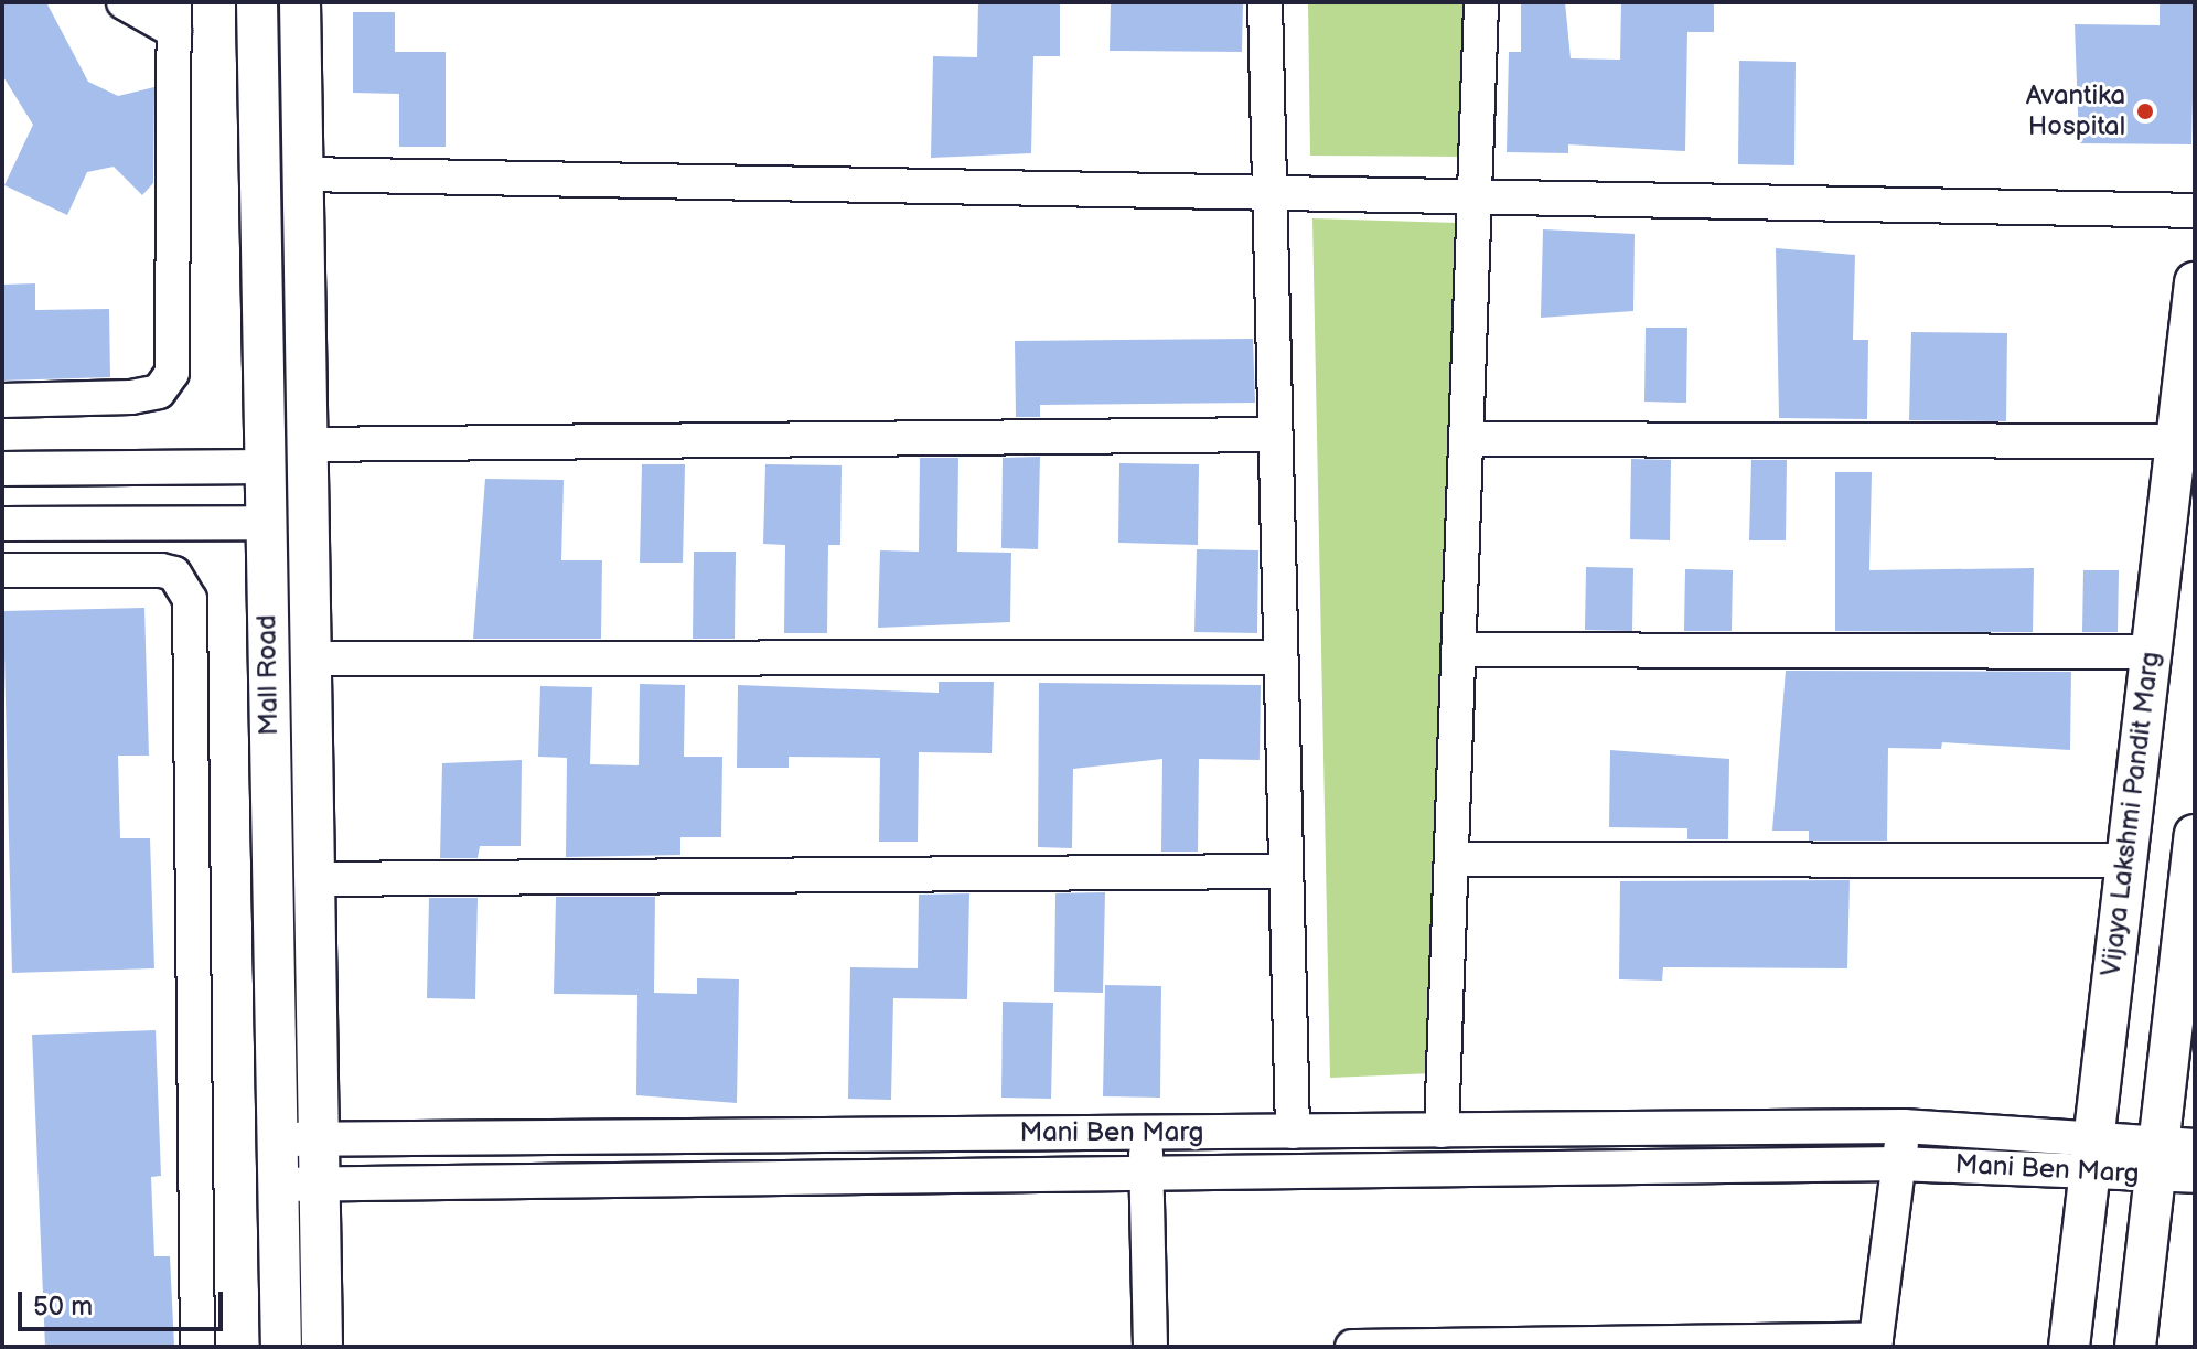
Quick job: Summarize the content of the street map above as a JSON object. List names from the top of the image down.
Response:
{
  "streets": {
    "street": ["Mall Road", "Vijaya Lakshmi Pandit Marg", "Mani Ben Marg"]
  },
  "crossings": [
    ["Mall Road", "Mani Ben Marg"],
    ["Vijaya Lakshmi Pandit Marg", "Mani Ben Marg"]
  ],
  "places": ["Avantika Hospital"],
  "scale_bar": "50 m"
}
